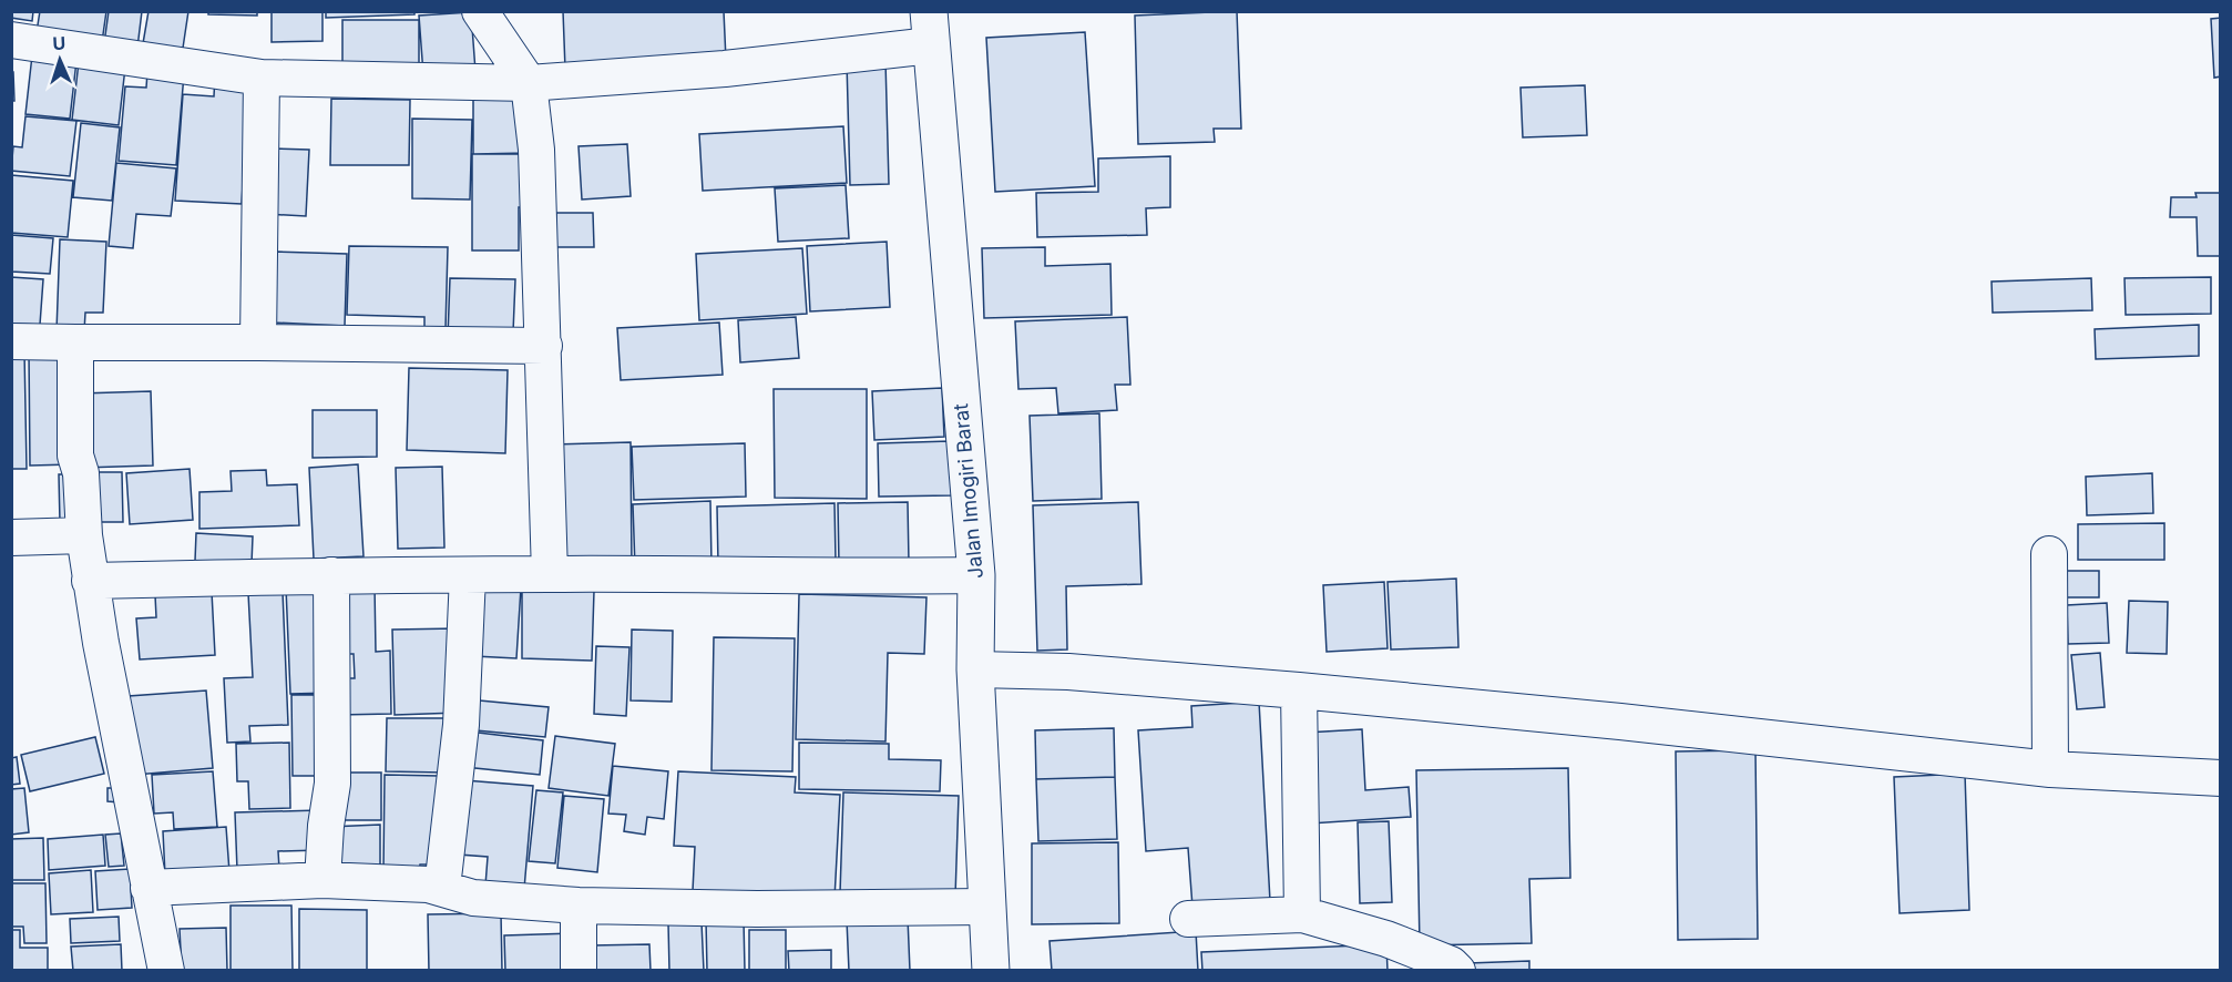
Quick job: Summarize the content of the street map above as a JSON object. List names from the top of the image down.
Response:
{
  "streets": {
    "main road": ["Jalan Imogiri Barat"]
  },
  "north": "top"
}
